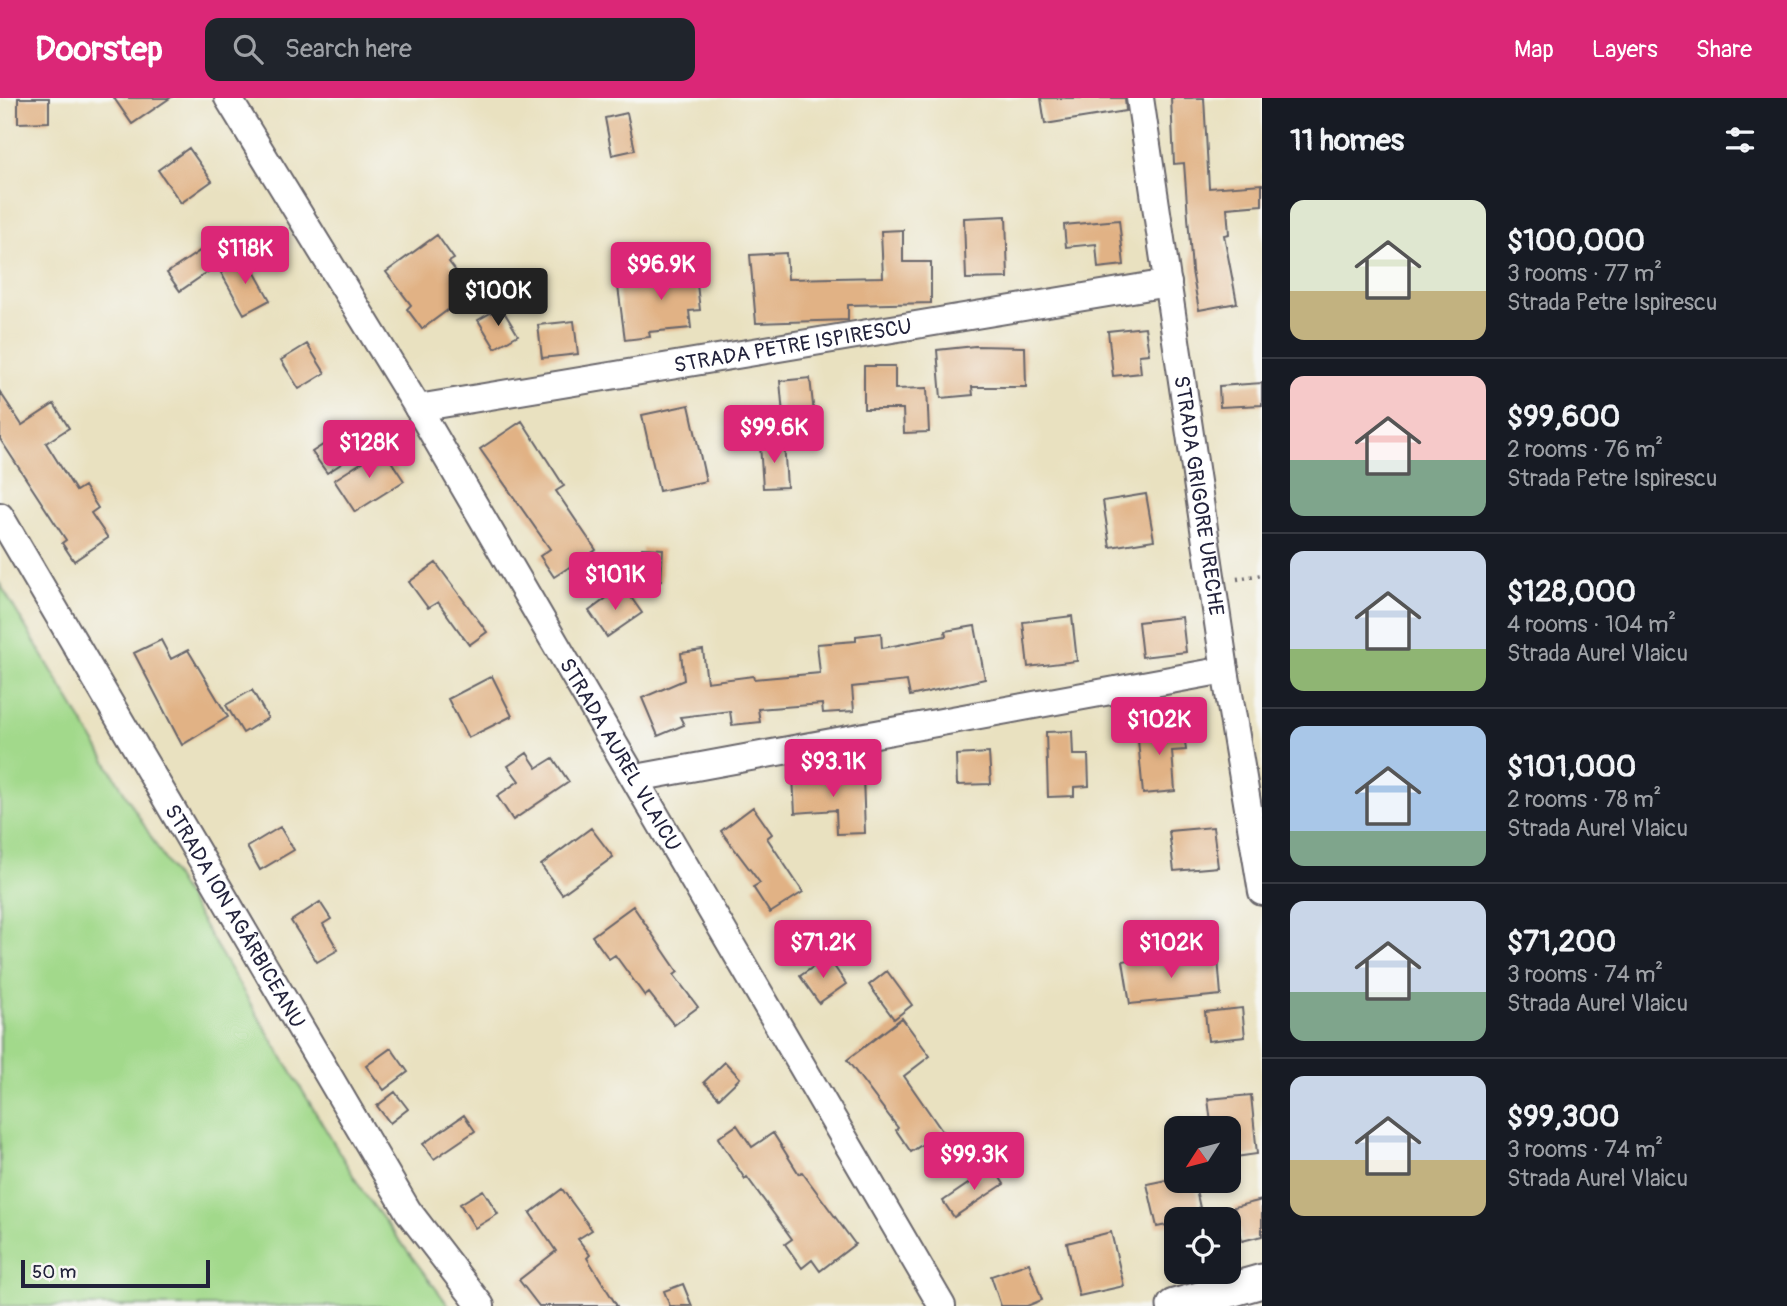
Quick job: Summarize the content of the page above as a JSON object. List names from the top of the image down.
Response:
{
  "streets": {
    "street": [
      "STRADA PETRE ISPIRESCU",
      "STRADA GRIGORE URECHE",
      "STRADA AUREL VLAICU",
      "STRADA ION AGÂRBICEANU"
    ]
  },
  "crossings": [
    ["STRADA PETRE ISPIRESCU", "STRADA GRIGORE URECHE"],
    ["STRADA PETRE ISPIRESCU", "STRADA AUREL VLAICU"]
  ],
  "scale_bar": "50 m",
  "north": "bottom left",
  "page": {
    "header": "Doorstep",
    "search": "Search here",
    "nav": ["Map", "Layers", "Share"],
    "heading": "11 homes",
    "list": [
      {
        "name": "$100,000",
        "note": "3 rooms · 77 m² · Strada Petre Ispirescu"
      },
      {
        "name": "$99,600",
        "note": "2 rooms · 76 m² · Strada Petre Ispirescu"
      },
      {
        "name": "$128,000",
        "note": "4 rooms · 104 m² · Strada Aurel Vlaicu"
      },
      {
        "name": "$101,000",
        "note": "2 rooms · 78 m² · Strada Aurel Vlaicu"
      },
      {
        "name": "$71,200",
        "note": "3 rooms · 74 m² · Strada Aurel Vlaicu"
      },
      {
        "name": "$99,300",
        "note": "3 rooms · 74 m² · Strada Aurel Vlaicu"
      }
    ],
    "price": [
      "$118K",
      "$96.9K",
      "$100K",
      "$99.6K",
      "$128K",
      "$101K",
      "$102K",
      "$93.1K",
      "$71.2K",
      "$102K",
      "$99.3K"
    ],
    "scale": "50 m"
  }
}
